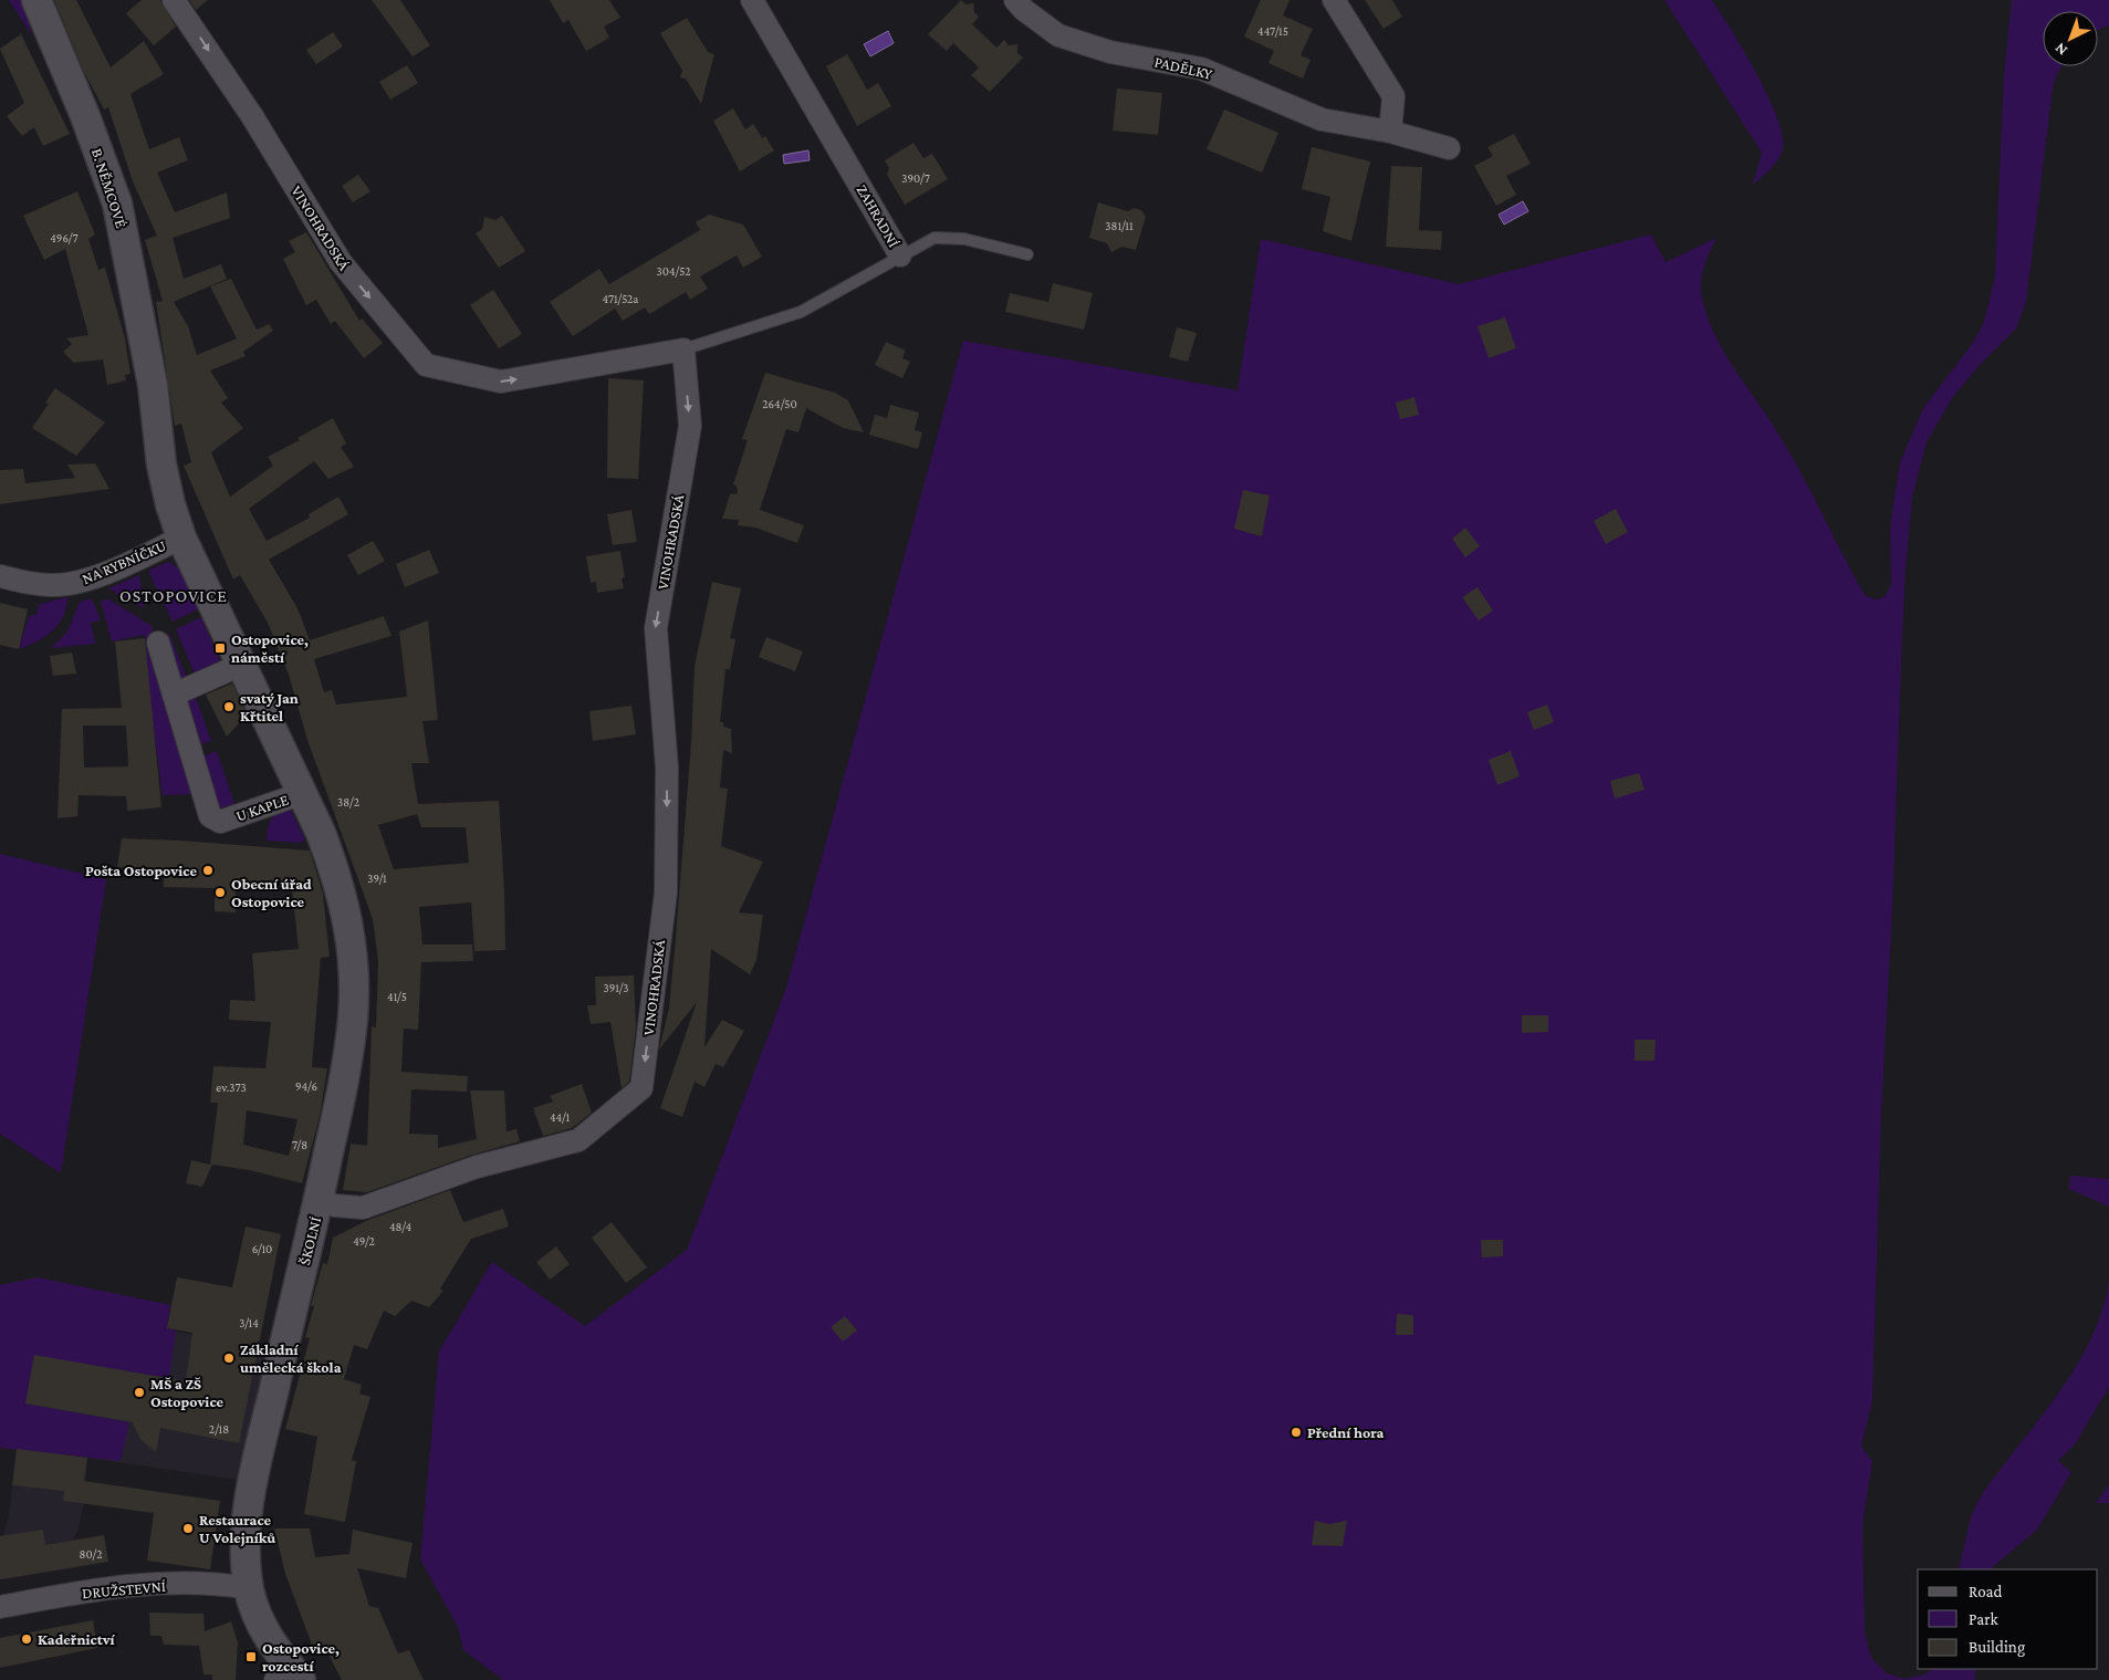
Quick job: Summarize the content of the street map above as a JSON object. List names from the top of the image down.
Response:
{
  "streets": {
    "street": [
      "PADĚLKY",
      "B. NĚMCOVÉ",
      "ZAHRADNÍ",
      "VINOHRADSKÁ",
      "NA RYBNÍČKU",
      "U KAPLE",
      "ŠKOLNÍ",
      "DRUŽSTEVNÍ"
    ]
  },
  "crossings": [
    ["B. NĚMCOVÉ", "U KAPLE"],
    ["ZAHRADNÍ", "VINOHRADSKÁ"],
    ["VINOHRADSKÁ", "ŠKOLNÍ"],
    ["NA RYBNÍČKU", "U KAPLE"],
    ["U KAPLE", "ŠKOLNÍ"],
    ["ŠKOLNÍ", "DRUŽSTEVNÍ"]
  ],
  "districts": ["OSTOPOVICE"],
  "places": {
    "transit": ["Ostopovice, náměstí", "Ostopovice, rozcestí"],
    "other": [
      "svatý Jan Křtitel",
      "Pošta Ostopovice",
      "Obecní úřad Ostopovice",
      "Základní umělecká škola",
      "MŠ a ZŠ Ostopovice",
      "Přední hora",
      "Restaurace U Volejníků",
      "Kadeřnictví"
    ]
  },
  "house_numbers": [
    "447/15",
    "390/7",
    "381/11",
    "496/7",
    "304/52",
    "471/52a",
    "264/50",
    "38/2",
    "39/1",
    "391/3",
    "41/5",
    "94/6",
    "ev.373",
    "44/1",
    "7/8",
    "48/4",
    "49/2",
    "6/10",
    "3/14",
    "2/18",
    "80/2"
  ],
  "legend": ["Road", "Park", "Building"],
  "north": "bottom left"
}
